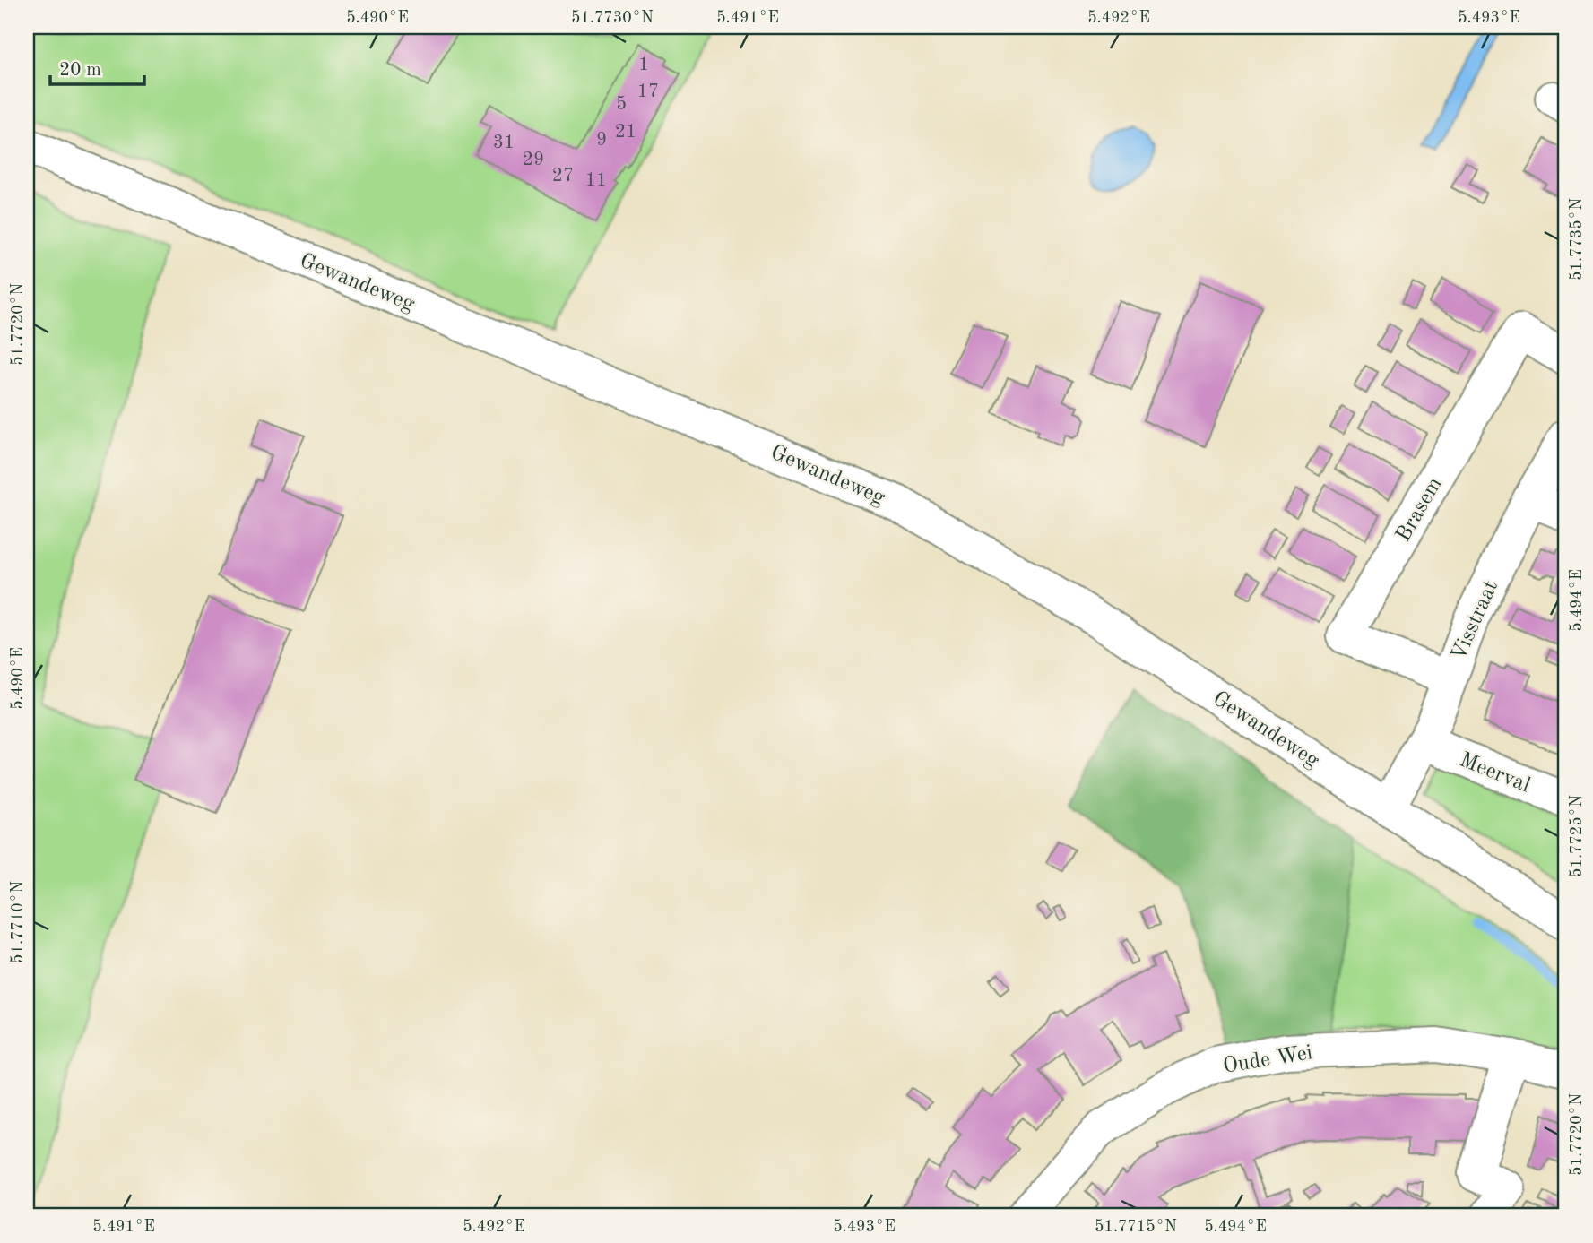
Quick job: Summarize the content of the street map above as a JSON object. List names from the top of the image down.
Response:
{
  "streets": {
    "street": [
      "Gewandeweg",
      "Brasem",
      "Visstraat",
      "Meerval",
      "Oude Wei"
    ]
  },
  "crossings": [
    ["Gewandeweg", "Visstraat"],
    ["Brasem", "Visstraat"],
    ["Visstraat", "Meerval"]
  ],
  "house_numbers": [
    "1",
    "17",
    "5",
    "21",
    "9",
    "31",
    "29",
    "27",
    "11"
  ],
  "scale_bar": "20 m",
  "coordinates": [
    "5.490°E",
    "51.7730°N",
    "5.491°E",
    "5.492°E",
    "5.493°E",
    "51.7735°N",
    "51.7720°N",
    "5.494°E",
    "51.7725°N",
    "51.7710°N",
    "51.7715°N"
  ]
}
